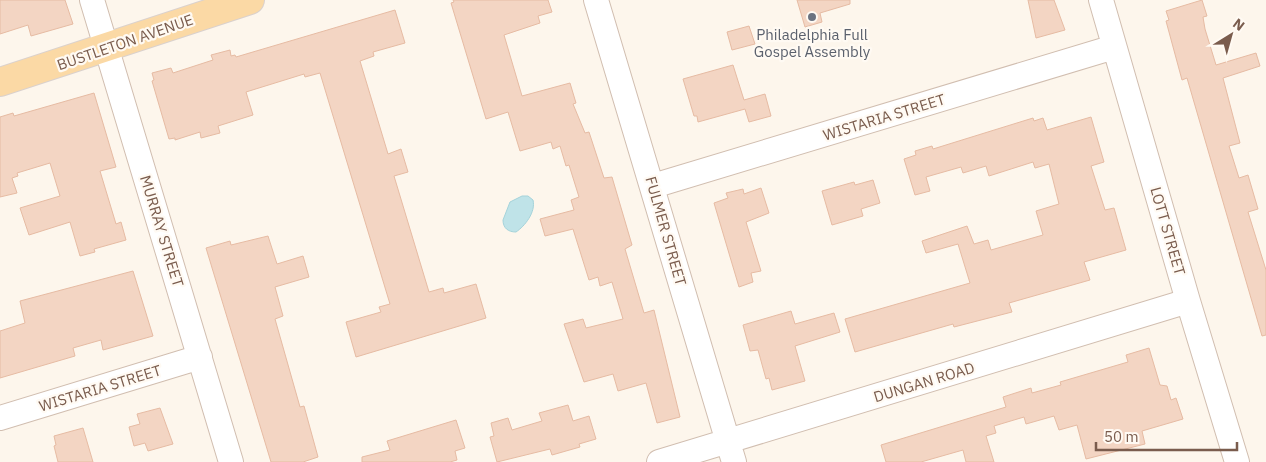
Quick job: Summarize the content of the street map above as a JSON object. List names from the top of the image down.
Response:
{
  "streets": {
    "main road": ["BUSTLETON AVENUE"],
    "street": [
      "WISTARIA STREET",
      "MURRAY STREET",
      "FULMER STREET",
      "LOTT STREET",
      "DUNGAN ROAD"
    ]
  },
  "crossings": [
    ["BUSTLETON AVENUE", "MURRAY STREET"],
    ["WISTARIA STREET", "MURRAY STREET"],
    ["WISTARIA STREET", "FULMER STREET"],
    ["WISTARIA STREET", "LOTT STREET"],
    ["FULMER STREET", "DUNGAN ROAD"],
    ["LOTT STREET", "DUNGAN ROAD"]
  ],
  "places": ["Philadelphia Full Gospel Assembly"],
  "scale_bar": "50 m",
  "north": "top right"
}
